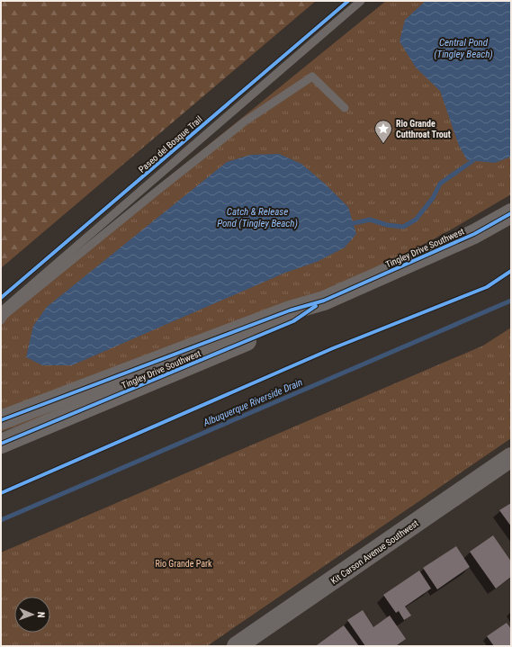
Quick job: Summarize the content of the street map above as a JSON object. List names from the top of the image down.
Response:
{
  "streets": {
    "street": ["Tingley Drive Southwest", "Kit Carson Avenue Southwest"],
    "cycle path": ["Paseo del Bosque Trail"]
  },
  "water": ["Central Pond (Tingley Beach)", "Catch & Release Pond (Tingley Beach)", "Albuquerque Riverside Drain"],
  "parks": ["Rio Grande Park"],
  "places": {
    "place": ["Rio Grande Cutthroat Trout"]
  },
  "north": "right"
}
